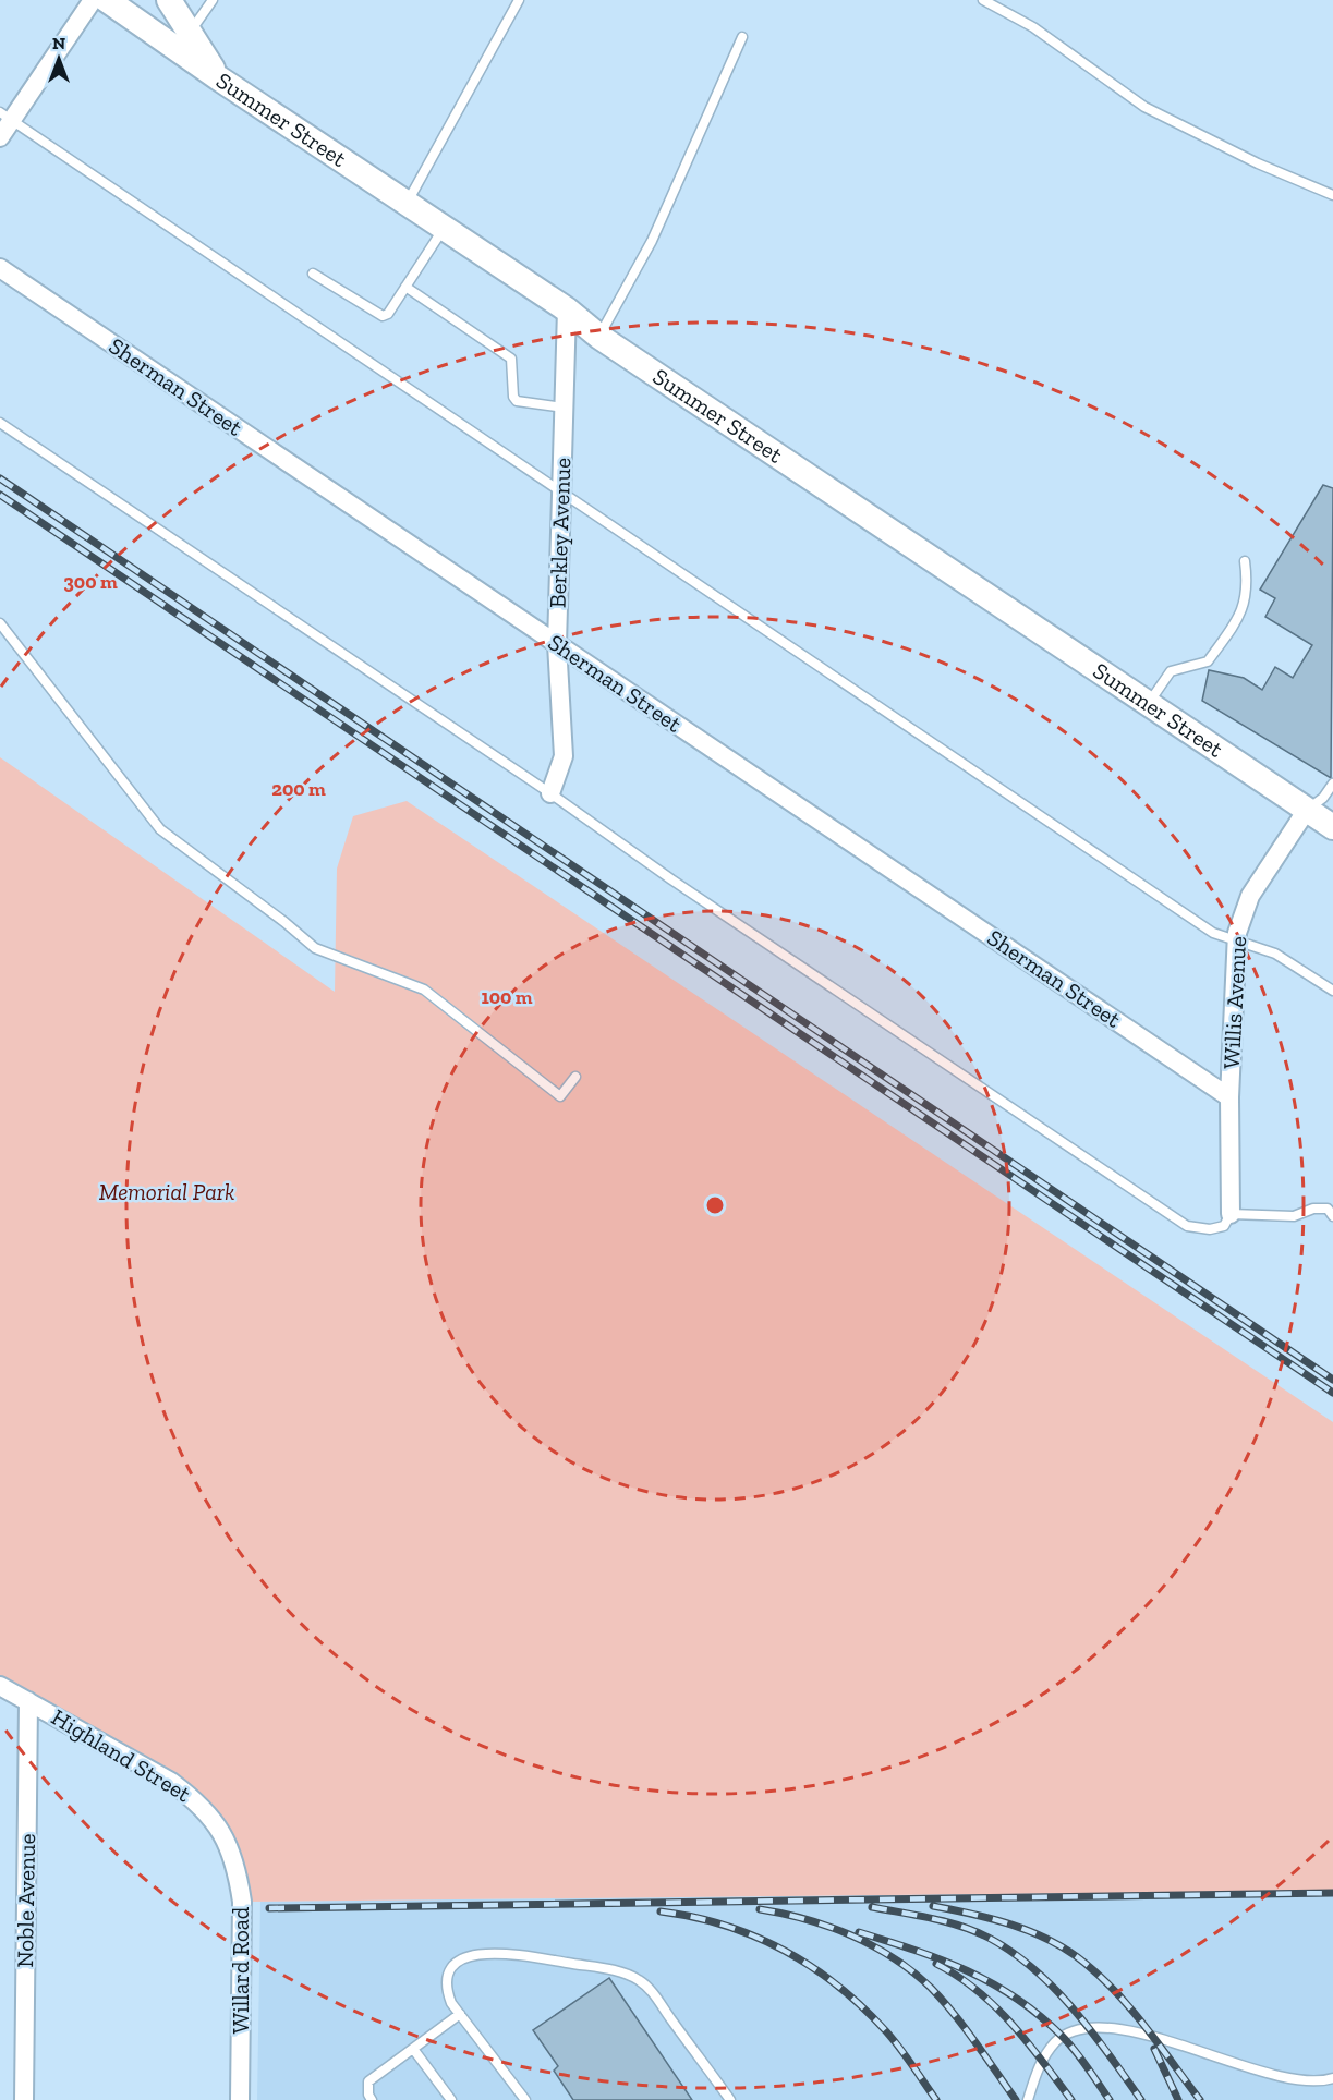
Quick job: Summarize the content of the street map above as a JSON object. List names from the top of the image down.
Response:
{
  "streets": {
    "street": [
      "Summer Street",
      "Sherman Street",
      "Berkley Avenue",
      "Willis Avenue",
      "Highland Street",
      "Noble Avenue",
      "Willard Road"
    ]
  },
  "crossings": [
    ["Summer Street", "Berkley Avenue"],
    ["Summer Street", "Willis Avenue"],
    ["Sherman Street", "Berkley Avenue"],
    ["Sherman Street", "Willis Avenue"],
    ["Highland Street", "Noble Avenue"],
    ["Highland Street", "Willard Road"]
  ],
  "parks": ["Memorial Park"],
  "north": "top",
  "rings": ["300 m", "200 m", "100 m"]
}
